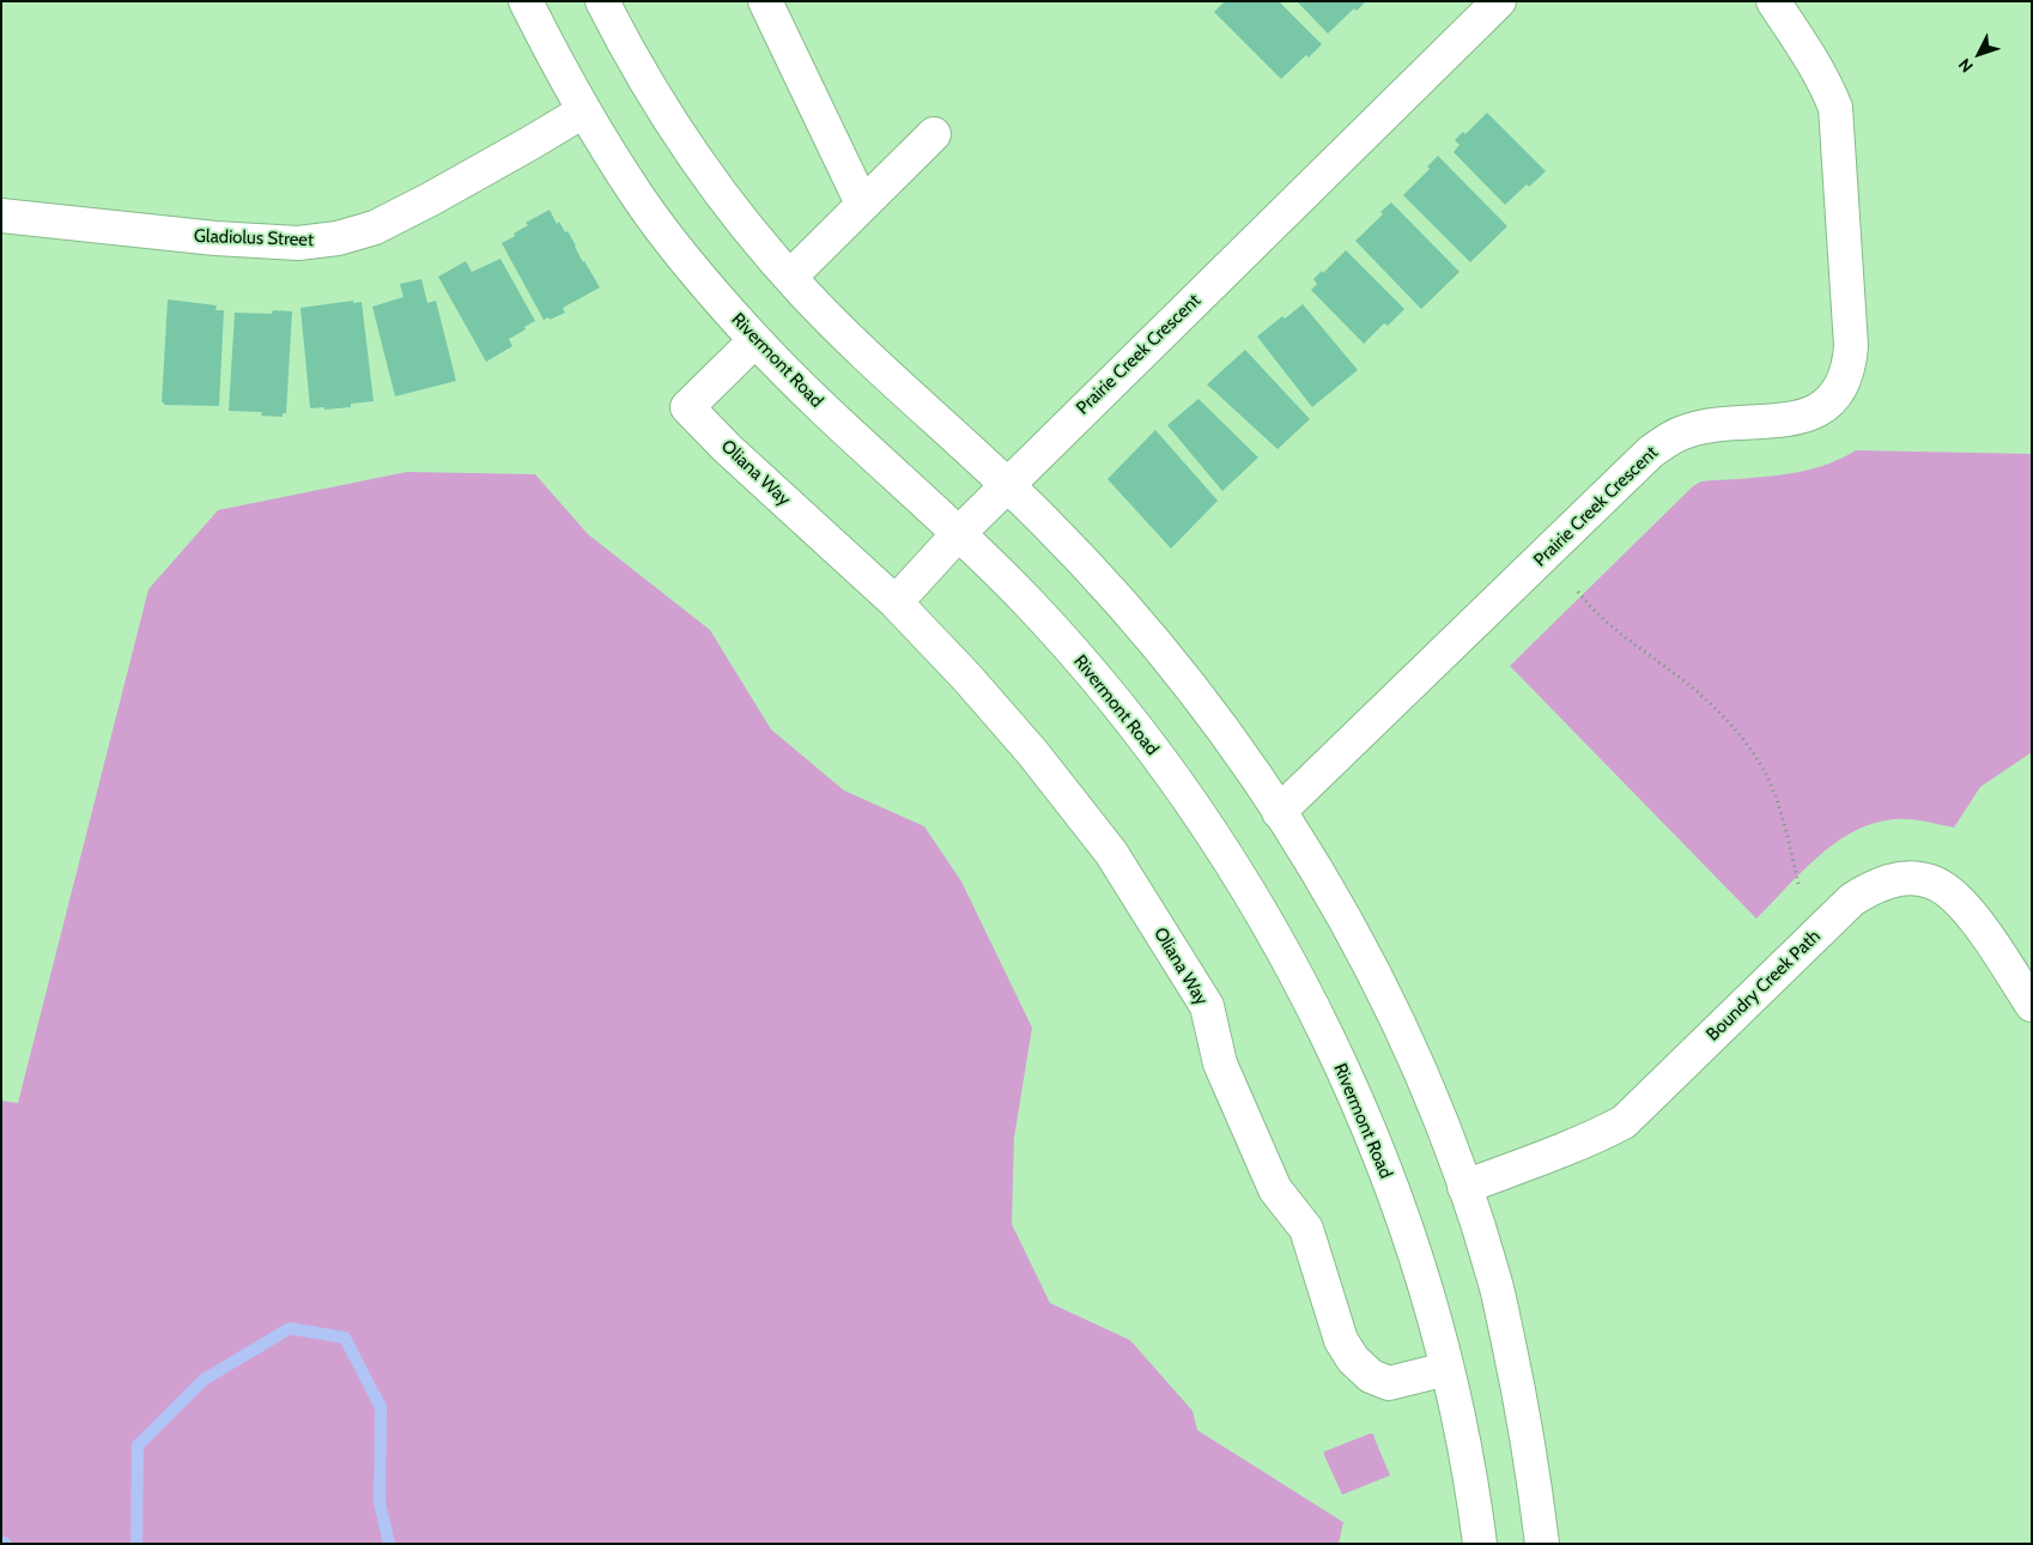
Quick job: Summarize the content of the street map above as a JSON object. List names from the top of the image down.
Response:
{
  "streets": {
    "street": [
      "Gladiolus Street",
      "Prairie Creek Crescent",
      "Rivermont Road",
      "Oliana Way",
      "Boundry Creek Path"
    ]
  },
  "crossings": [
    ["Gladiolus Street", "Rivermont Road"],
    ["Prairie Creek Crescent", "Rivermont Road"],
    ["Rivermont Road", "Oliana Way"]
  ],
  "north": "bottom left"
}
